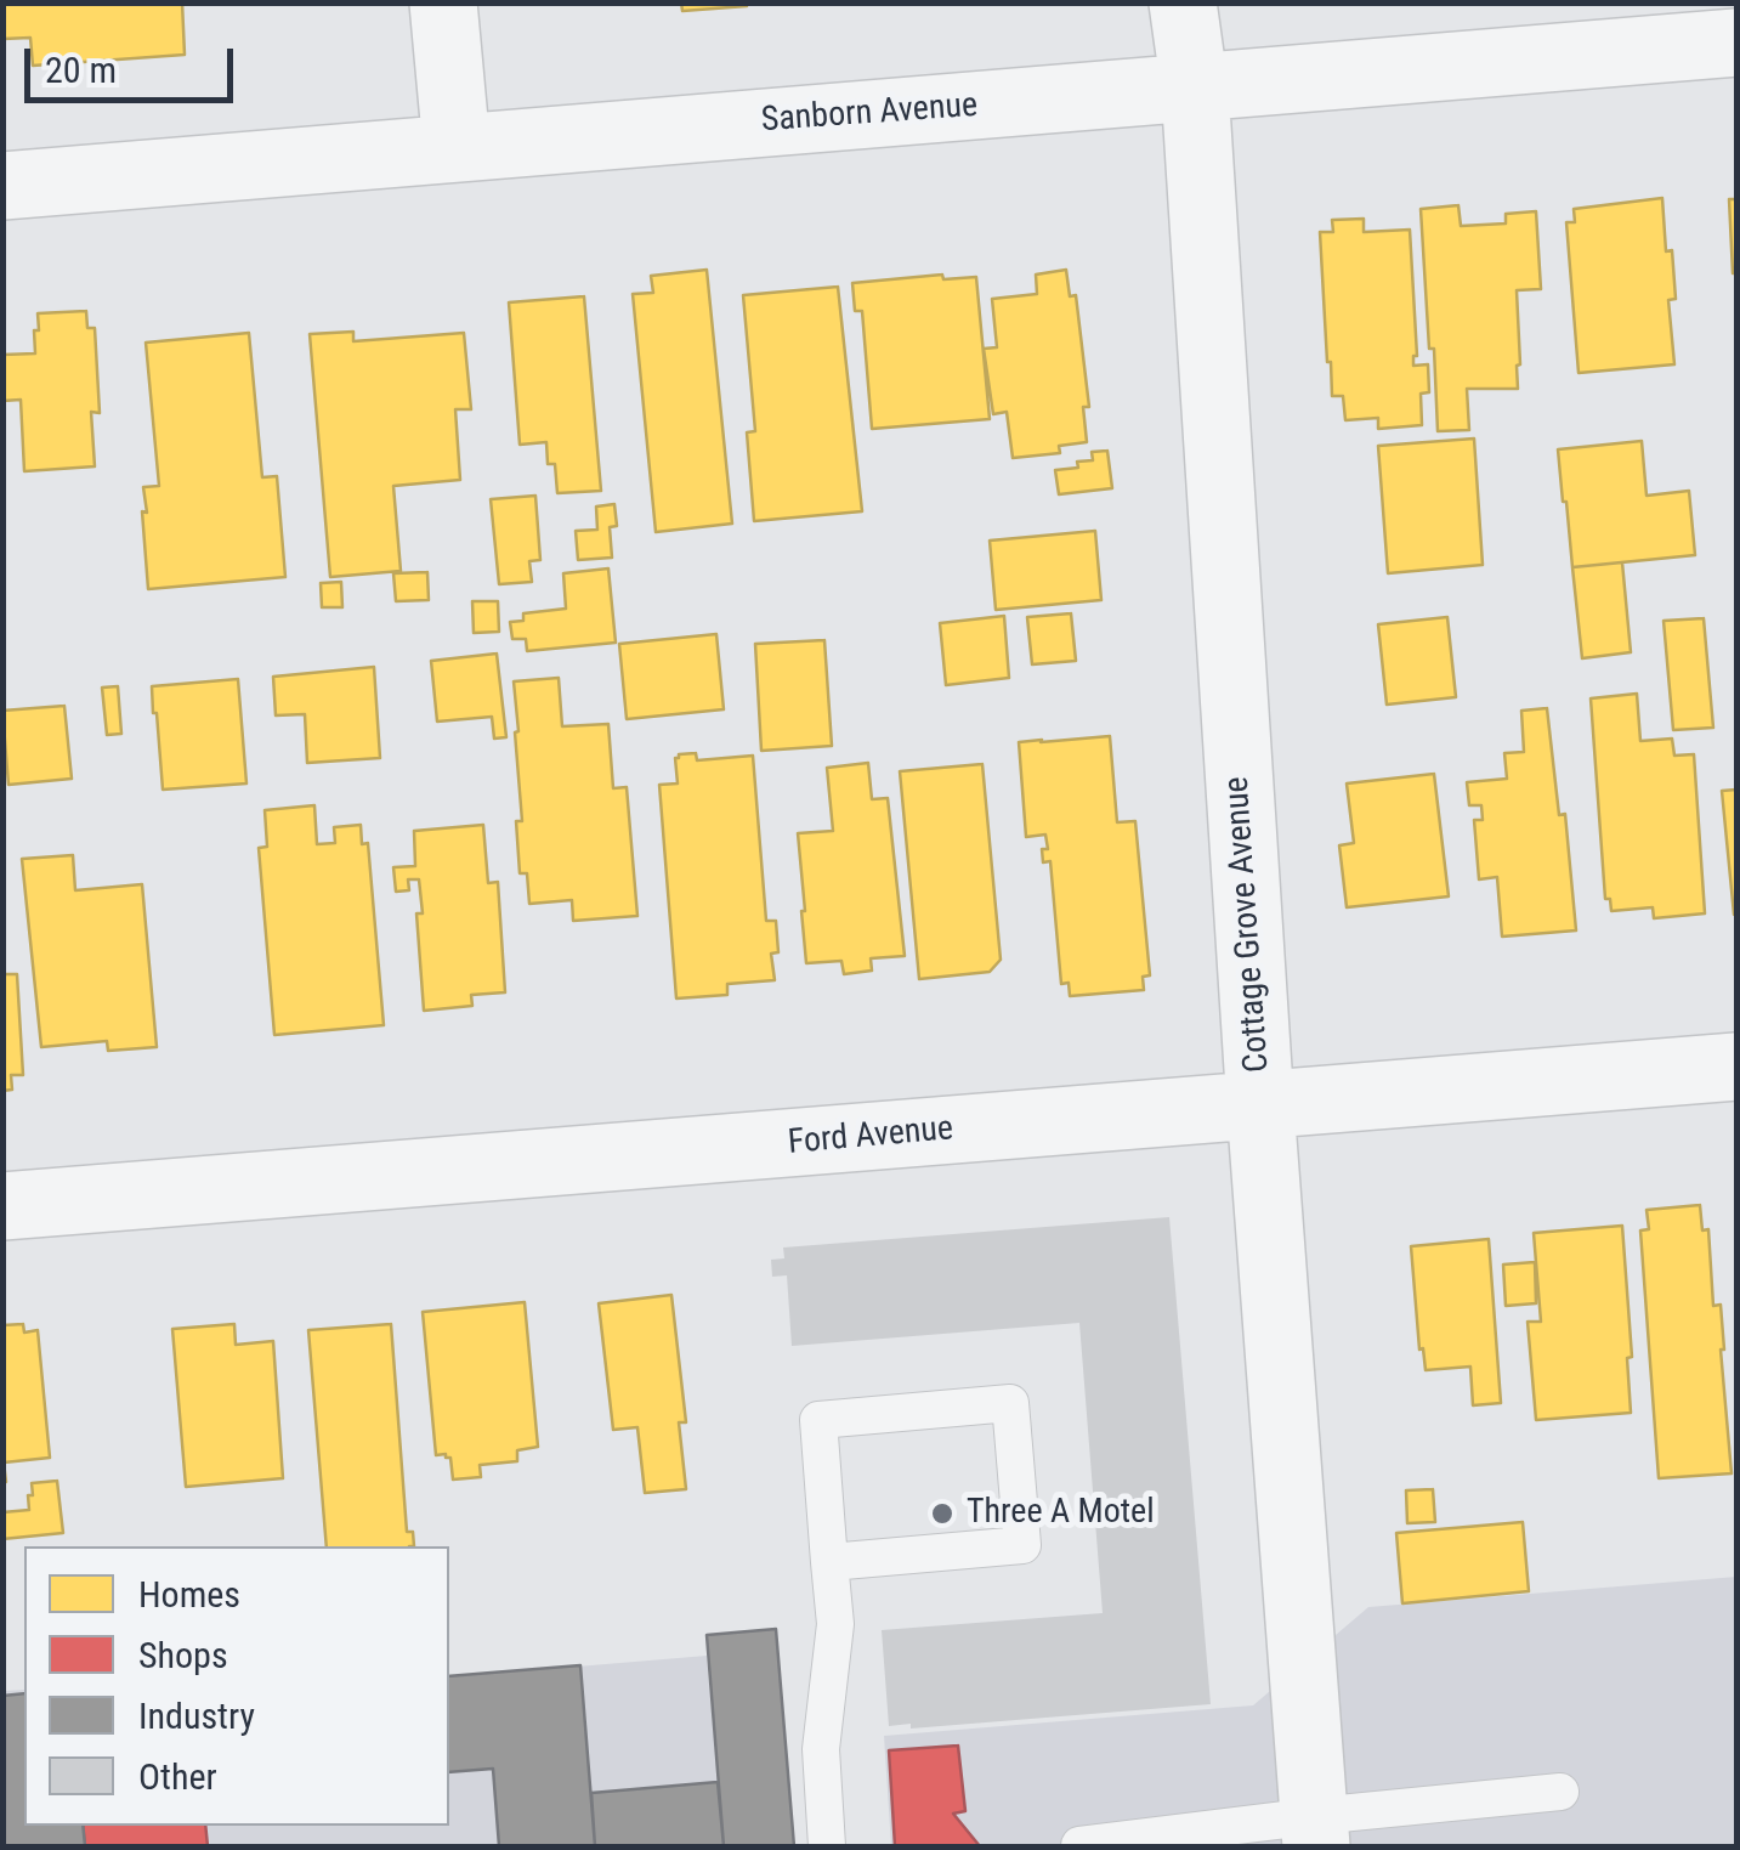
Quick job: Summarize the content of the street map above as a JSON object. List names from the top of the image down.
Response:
{
  "streets": {
    "street": ["Sanborn Avenue", "Cottage Grove Avenue", "Ford Avenue"]
  },
  "crossings": [
    ["Sanborn Avenue", "Cottage Grove Avenue"],
    ["Cottage Grove Avenue", "Ford Avenue"]
  ],
  "places": ["Three A Motel"],
  "legend": [
    "Homes",
    "Shops",
    "Industry",
    "Other"
  ],
  "scale_bar": "20 m"
}
